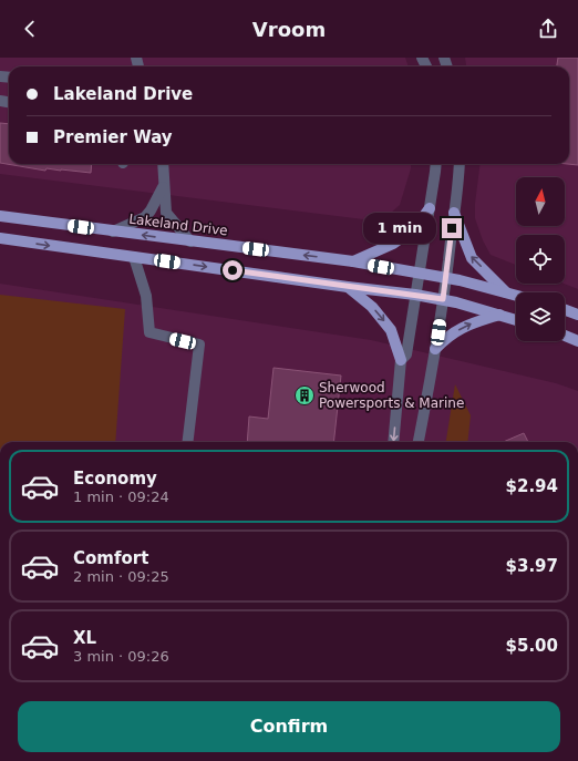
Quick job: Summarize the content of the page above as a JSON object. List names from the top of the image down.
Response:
{
  "streets": {
    "main road": ["Lakeland Drive"]
  },
  "places": {
    "building": ["Sherwood Powersports & Marine"]
  },
  "north": "top",
  "page": {
    "header": "Vroom",
    "banner": ["Lakeland Drive", "Premier Way"],
    "bubble": "1 min",
    "list": [
      {
        "name": "Economy",
        "note": "1 min · 09:24",
        "value": "$2.94"
      },
      {
        "name": "Comfort",
        "note": "2 min · 09:25",
        "value": "$3.97"
      },
      {
        "name": "XL",
        "note": "3 min · 09:26",
        "value": "$5.00"
      }
    ],
    "buttons": "Confirm"
  }
}
